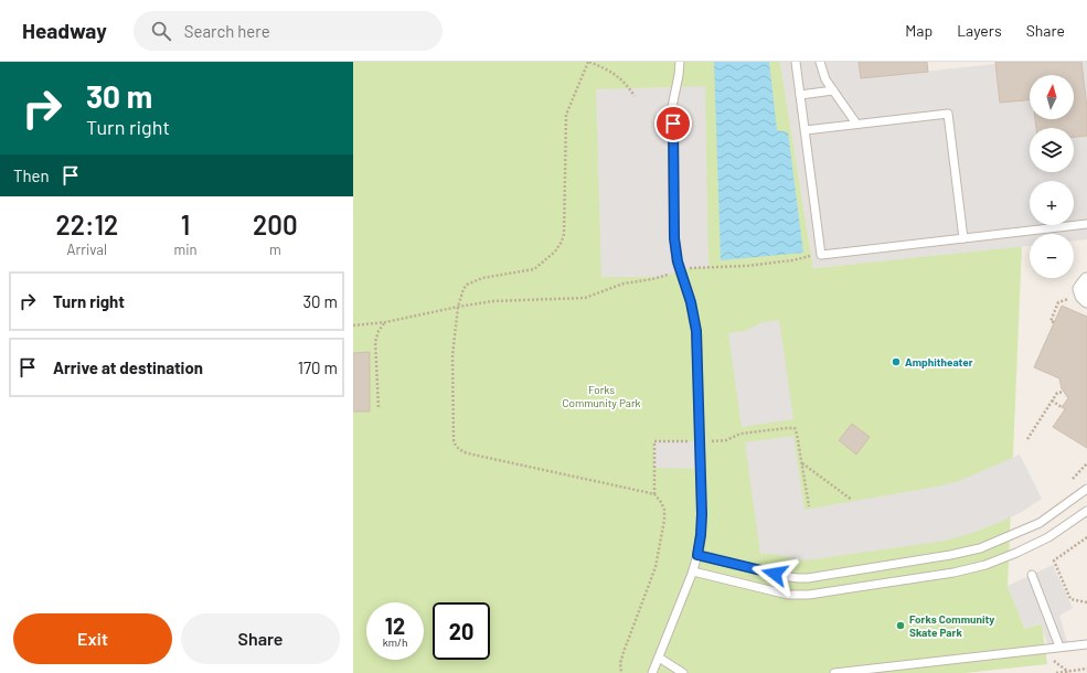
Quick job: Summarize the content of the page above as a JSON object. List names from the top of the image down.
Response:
{
  "parks": ["Forks Community Park"],
  "places": ["Amphitheater", "Forks Community Skate Park"],
  "north": "top",
  "page": {
    "header": "Headway",
    "search": "Search here",
    "nav": ["Map", "Layers", "Share"],
    "turn": ["30 m", "Turn right"],
    "map_buttons": ["+", "−"],
    "then": "Then",
    "eta": [
      "22:12",
      "Arrival",
      "1",
      "min",
      "200",
      "m"
    ],
    "list": [
      {
        "name": "Turn right",
        "value": "30 m"
      },
      {
        "name": "Arrive at destination",
        "value": "170 m"
      }
    ],
    "speed": "12 km/h",
    "limit": "20",
    "buttons": ["Exit", "Share"]
  }
}
